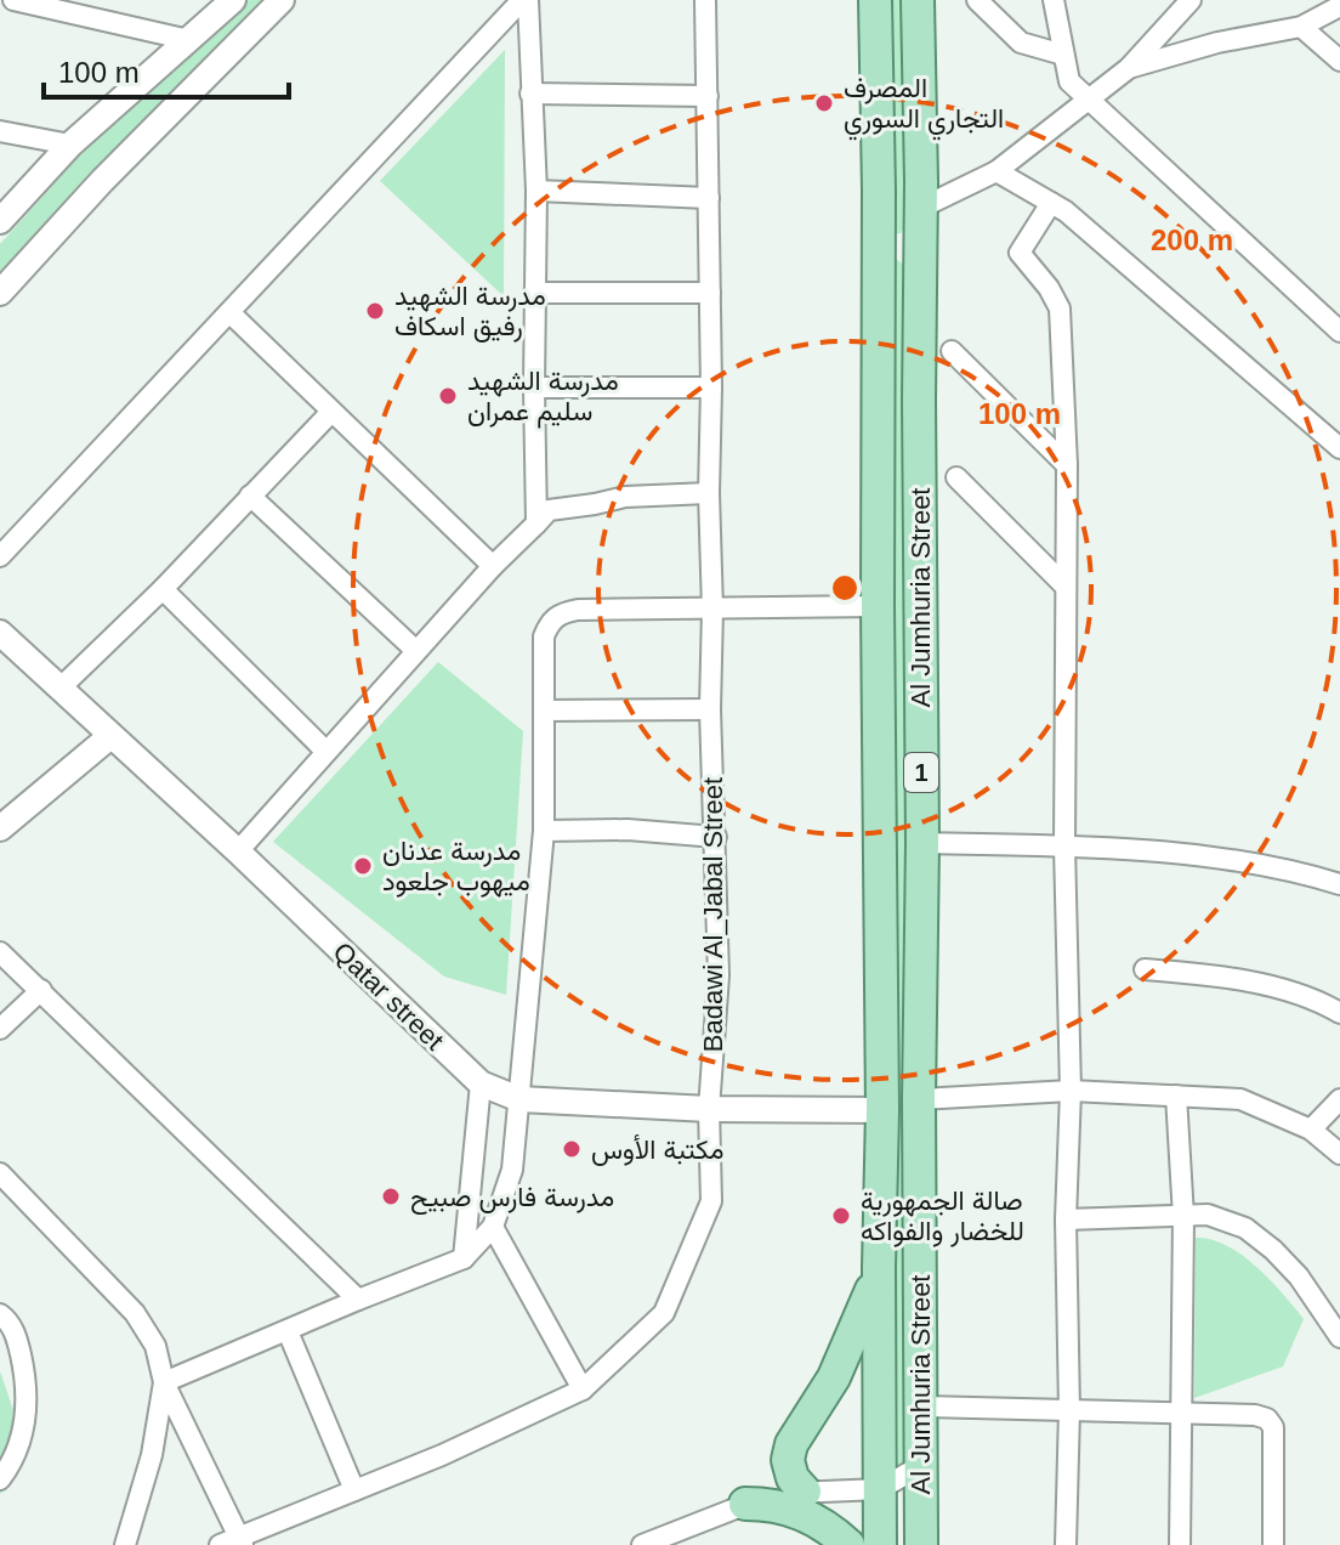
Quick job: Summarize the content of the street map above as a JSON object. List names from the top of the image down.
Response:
{
  "streets": {
    "main road": ["Al Jumhuria Street", "1"],
    "street": ["Badawi Al_Jabal Street", "Qatar street"]
  },
  "crossings": [
    ["Al Jumhuria Street", "Qatar street"],
    ["Badawi Al_Jabal Street", "Qatar street"]
  ],
  "places": [
    "المصرف التجاري السوري",
    "مدرسة الشهيد رفيق اسكاف",
    "مدرسة الشهيد سليم عمران",
    "مدرسة عدنان ميهوب جلعود",
    "مكتبة الأوس",
    "مدرسة فارس صبيح",
    "صالة الجمهورية للخضار والفواكه"
  ],
  "scale_bar": "100 m",
  "rings": ["200 m", "100 m"]
}
